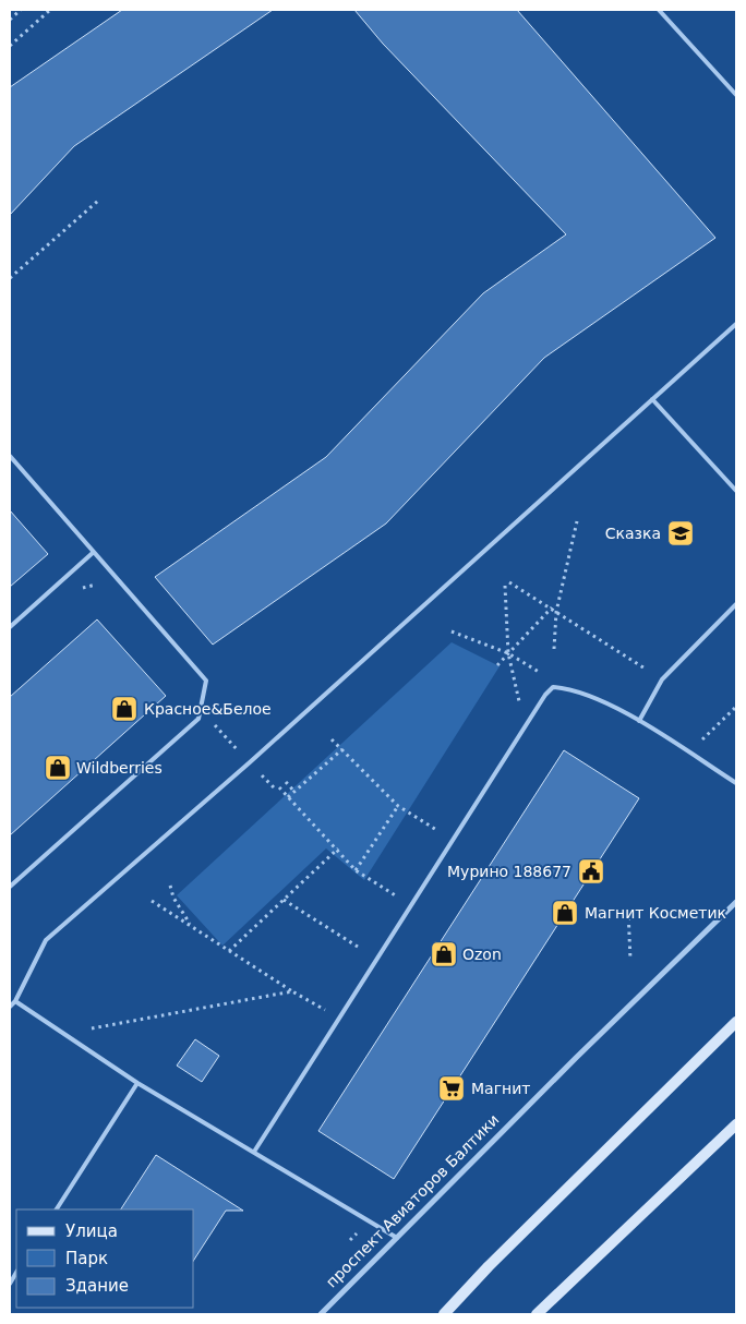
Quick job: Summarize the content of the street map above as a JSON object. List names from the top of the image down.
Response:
{
  "streets": {
    "street": ["проспект Авиаторов Балтики"]
  },
  "places": {
    "school or university": ["Сказка"],
    "shop": [
      "Красное&Белое",
      "Wildberries",
      "Магнит Косметик",
      "Ozon"
    ],
    "public building": ["Мурино 188677"],
    "supermarket": ["Магнит"]
  },
  "legend": ["Улица", "Парк", "Здание"]
}
